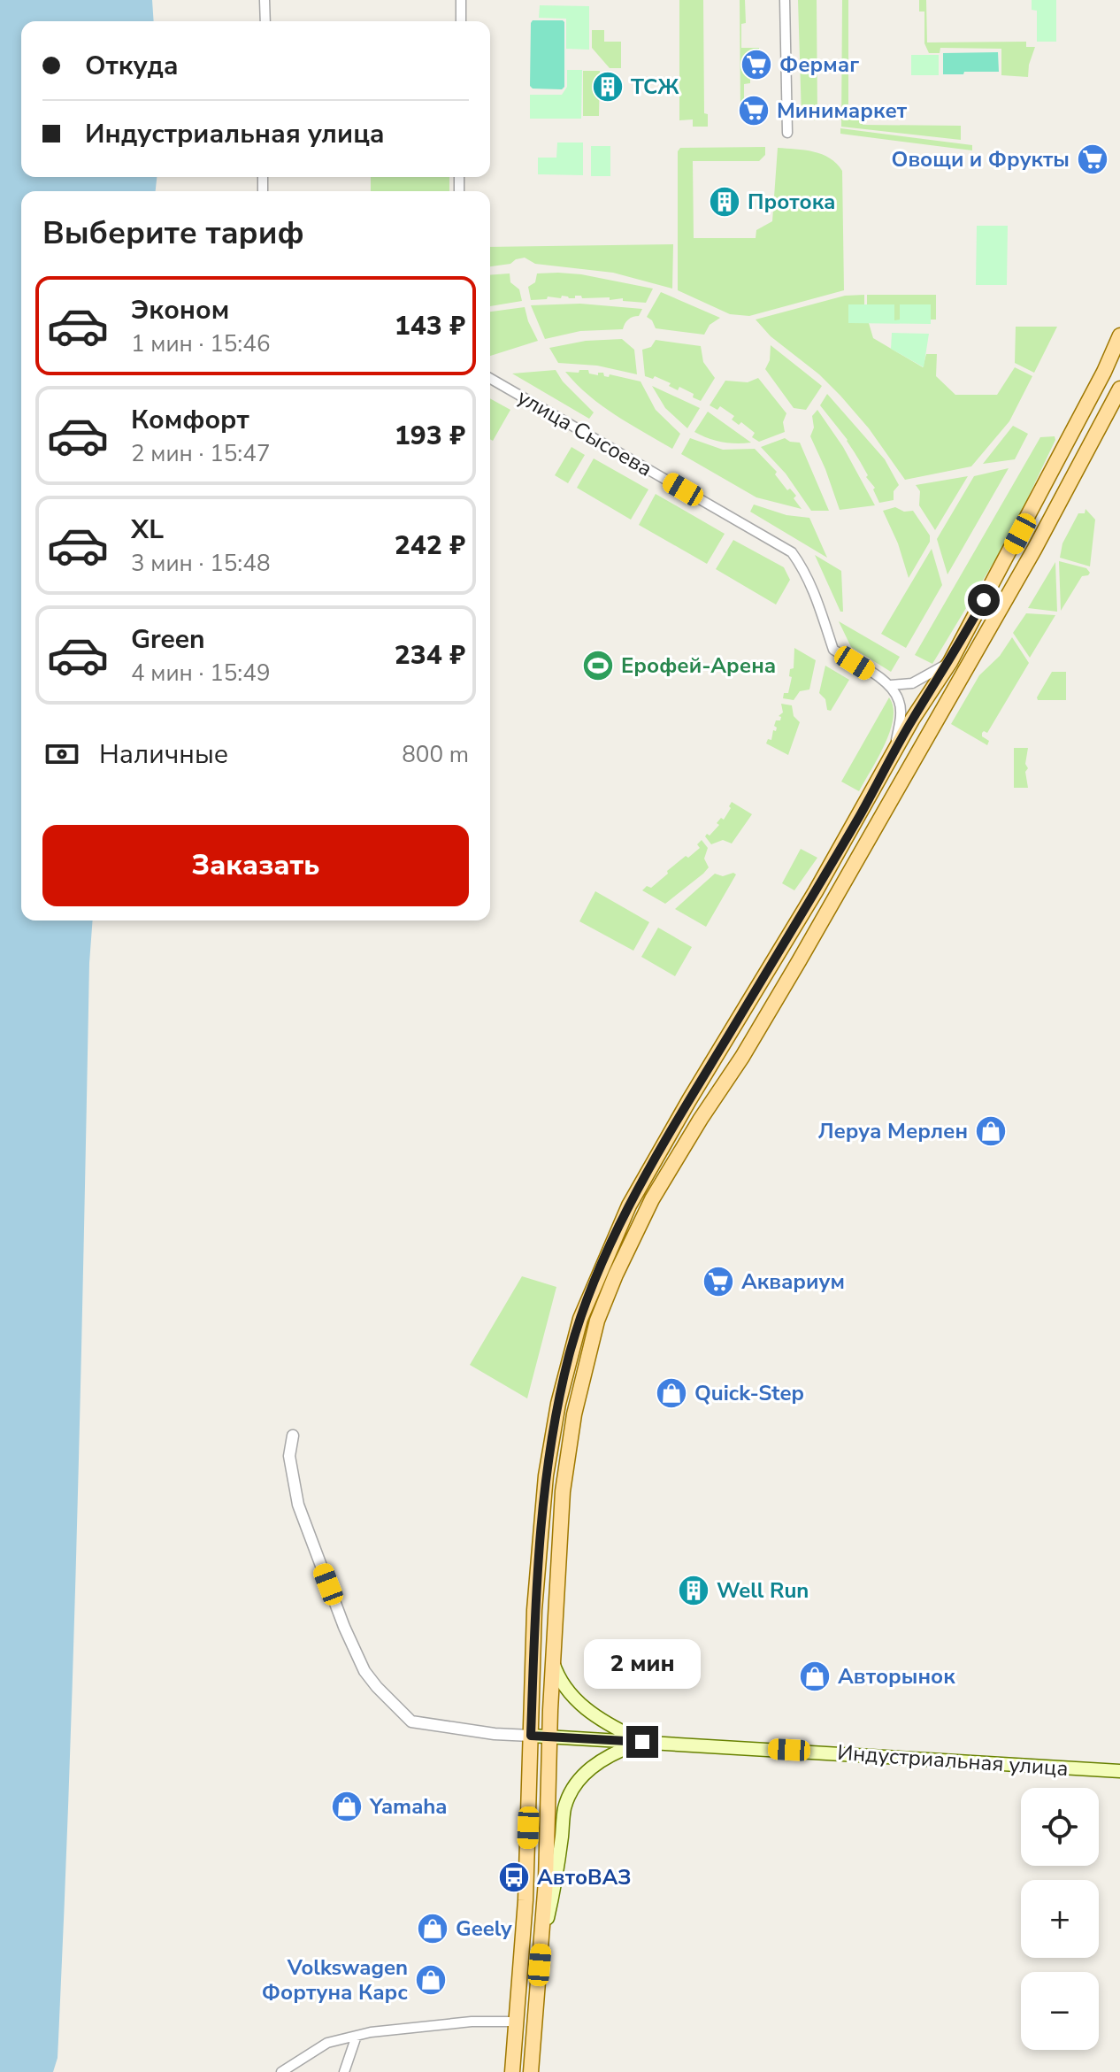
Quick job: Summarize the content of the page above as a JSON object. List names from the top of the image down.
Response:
{
  "streets": {
    "main road": ["Индустриальная улица"],
    "street": ["улица Сысоева"]
  },
  "places": {
    "supermarket": [
      "Фермаг",
      "Минимаркет",
      "Овощи и Фрукты",
      "Аквариум"
    ],
    "building": ["ТСЖ", "Протока", "Well Run"],
    "sports": ["Ерофей-Арена"],
    "shop": [
      "Леруа Мерлен",
      "Quick-Step",
      "Авторынок",
      "Yamaha",
      "Geely",
      "Volkswagen Фортуна Карс"
    ],
    "bus stop": ["АвтоВАЗ"]
  },
  "page": {
    "banner": ["Откуда", "Индустриальная улица"],
    "heading": "Выберите тариф",
    "list": [
      {
        "name": "Эконом",
        "note": "1 мин · 15:46",
        "value": "143 ₽"
      },
      {
        "name": "Комфорт",
        "note": "2 мин · 15:47",
        "value": "193 ₽"
      },
      {
        "name": "XL",
        "note": "3 мин · 15:48",
        "value": "242 ₽"
      },
      {
        "name": "Green",
        "note": "4 мин · 15:49",
        "value": "234 ₽"
      }
    ],
    "pay": ["Наличные", "800 m"],
    "buttons": "Заказать",
    "bubble": "2 мин",
    "map_buttons": ["+", "−"]
  }
}
